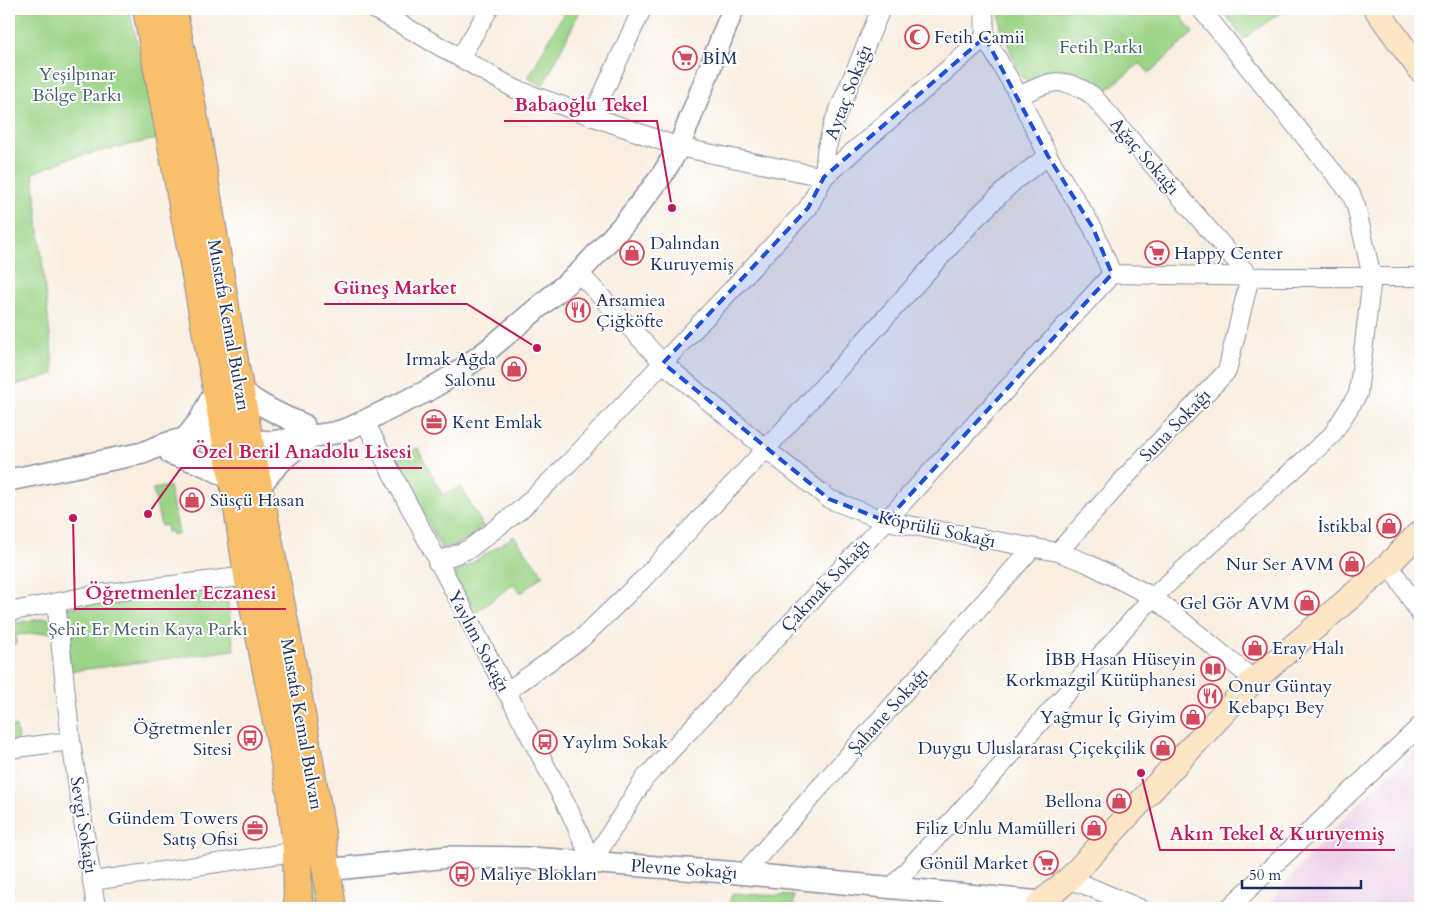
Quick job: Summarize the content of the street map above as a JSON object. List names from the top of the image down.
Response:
{
  "streets": {
    "main road": ["Mustafa Kemal Bulvarı"],
    "street": [
      "Aytaç Sokağı",
      "Ağaç Sokağı",
      "Suna Sokağı",
      "Köprülü Sokağı",
      "Çakmak Sokağı",
      "Yaylım Sokağı",
      "Şahane Sokağı",
      "Sevgi Sokağı",
      "Plevne Sokağı"
    ]
  },
  "crossings": [
    ["Ağaç Sokağı", "Suna Sokağı"],
    ["Mustafa Kemal Bulvarı", "Plevne Sokağı"],
    ["Suna Sokağı", "Köprülü Sokağı"],
    ["Köprülü Sokağı", "Çakmak Sokağı"],
    ["Köprülü Sokağı", "Şahane Sokağı"],
    ["Çakmak Sokağı", "Yaylım Sokağı"],
    ["Çakmak Sokağı", "Plevne Sokağı"],
    ["Yaylım Sokağı", "Plevne Sokağı"],
    ["Şahane Sokağı", "Plevne Sokağı"]
  ],
  "parks": ["Fetih Parkı", "Yeşilpınar Bölge Parkı", "Şehit Er Metin Kaya Parkı"],
  "places": {
    "mosque": ["Fetih Camii"],
    "supermarket": ["BİM", "Happy Center", "Gönül Market"],
    "other": [
      "Babaoğlu Tekel",
      "Güneş Market",
      "Özel Beril Anadolu Lisesi",
      "Öğretmenler Eczanesi",
      "Akın Tekel & Kuruyemiş"
    ],
    "shop": [
      "Dalından Kuruyemiş",
      "Irmak Ağda Salonu",
      "Süsçü Hasan",
      "İstikbal",
      "Nur Ser AVM",
      "Gel Gör AVM",
      "Eray Halı",
      "Yağmur İç Giyim",
      "Duygu Uluslararası Çiçekçilik",
      "Bellona",
      "Filiz Unlu Mamülleri"
    ],
    "restaurant": ["Arsamiea Çiğköfte", "Onur Güntay Kebapçı Bey"],
    "office": ["Kent Emlak", "Gündem Towers Satış Ofisi"],
    "library": ["İBB Hasan Hüseyin Korkmazgil Kütüphanesi"],
    "bus stop": ["Öğretmenler Sitesi", "Yaylım Sokak", "Maliye Blokları"]
  },
  "scale_bar": "50 m"
}
